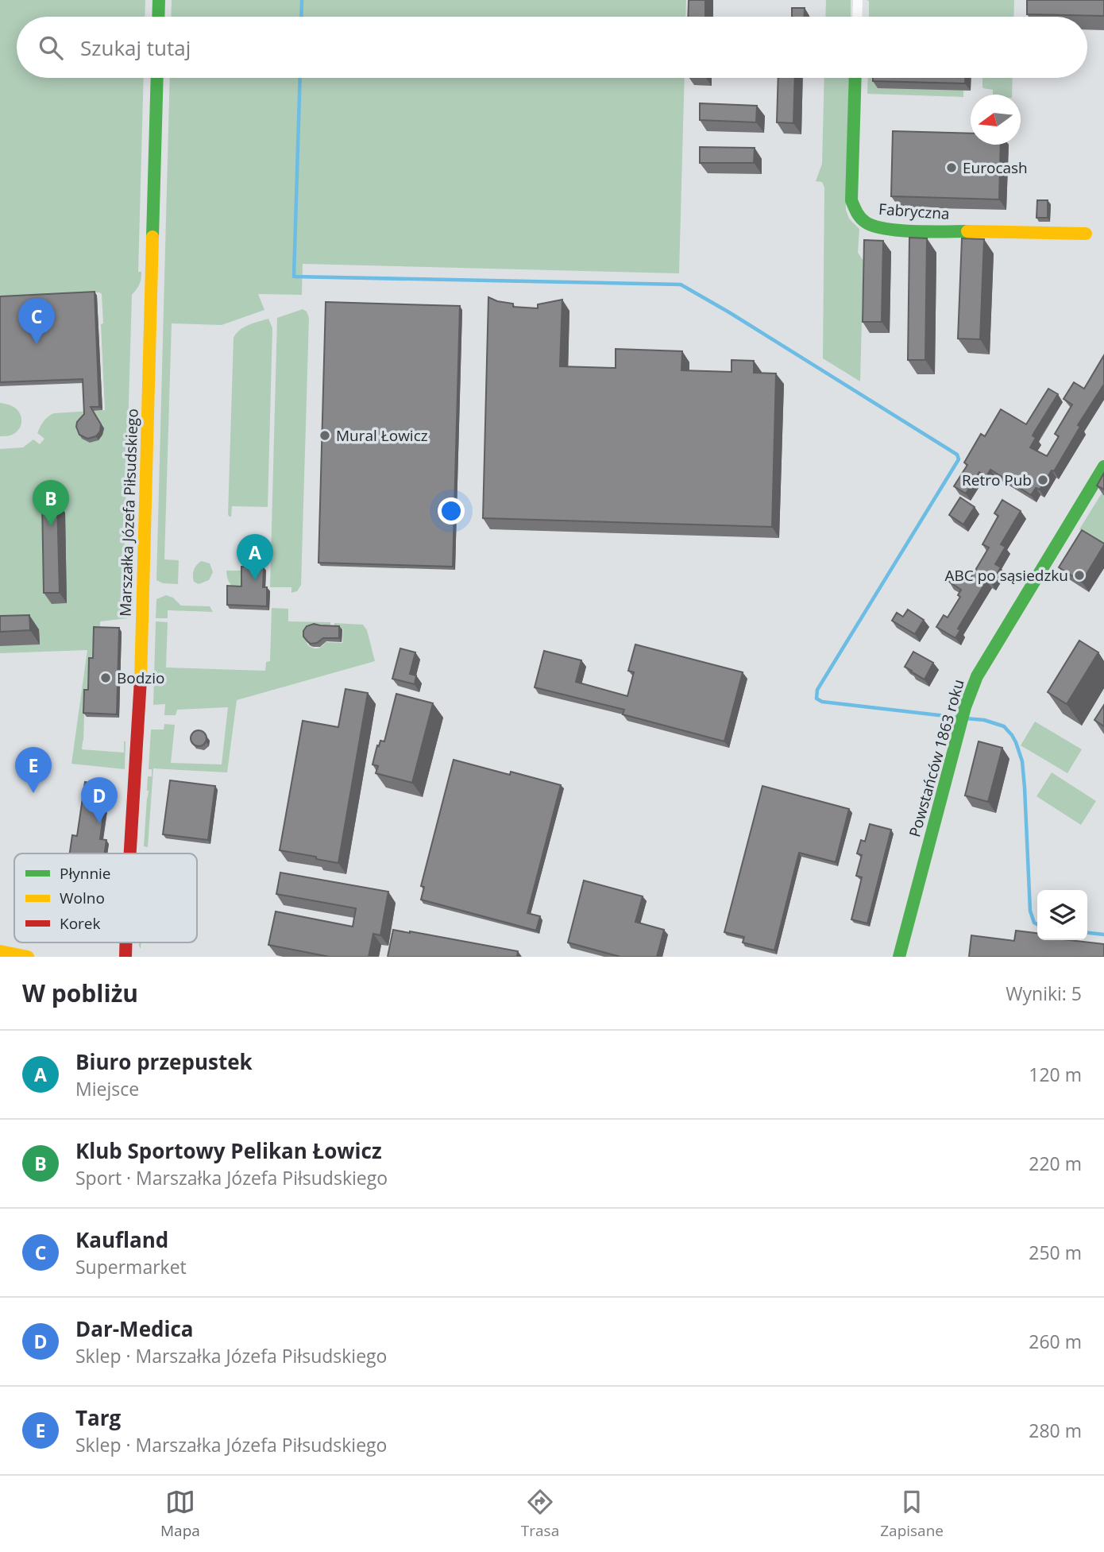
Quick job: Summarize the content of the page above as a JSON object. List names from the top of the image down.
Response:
{
  "streets": {
    "street": ["Fabryczna", "Marszałka Józefa Piłsudskiego", "Powstańców 1863 roku"]
  },
  "places": [
    "Eurocash",
    "Mural Łowicz",
    "Retro Pub",
    "ABC po sąsiedzku",
    "Bodzio"
  ],
  "legend": ["Płynnie", "Wolno", "Korek"],
  "north": "left",
  "page": {
    "search": "Szukaj tutaj",
    "pins": [
      "C",
      "B",
      "A",
      "E",
      "D"
    ],
    "heading": ["W pobliżu", "Wyniki: 5"],
    "list": [
      {
        "mark": "A",
        "name": "Biuro przepustek",
        "note": "Miejsce",
        "value": "120 m"
      },
      {
        "mark": "B",
        "name": "Klub Sportowy Pelikan Łowicz",
        "note": "Sport · Marszałka Józefa Piłsudskiego",
        "value": "220 m"
      },
      {
        "mark": "C",
        "name": "Kaufland",
        "note": "Supermarket",
        "value": "250 m"
      },
      {
        "mark": "D",
        "name": "Dar-Medica",
        "note": "Sklep · Marszałka Józefa Piłsudskiego",
        "value": "260 m"
      },
      {
        "mark": "E",
        "name": "Targ",
        "note": "Sklep · Marszałka Józefa Piłsudskiego",
        "value": "280 m"
      }
    ],
    "nav": ["Mapa", "Trasa", "Zapisane"]
  }
}
